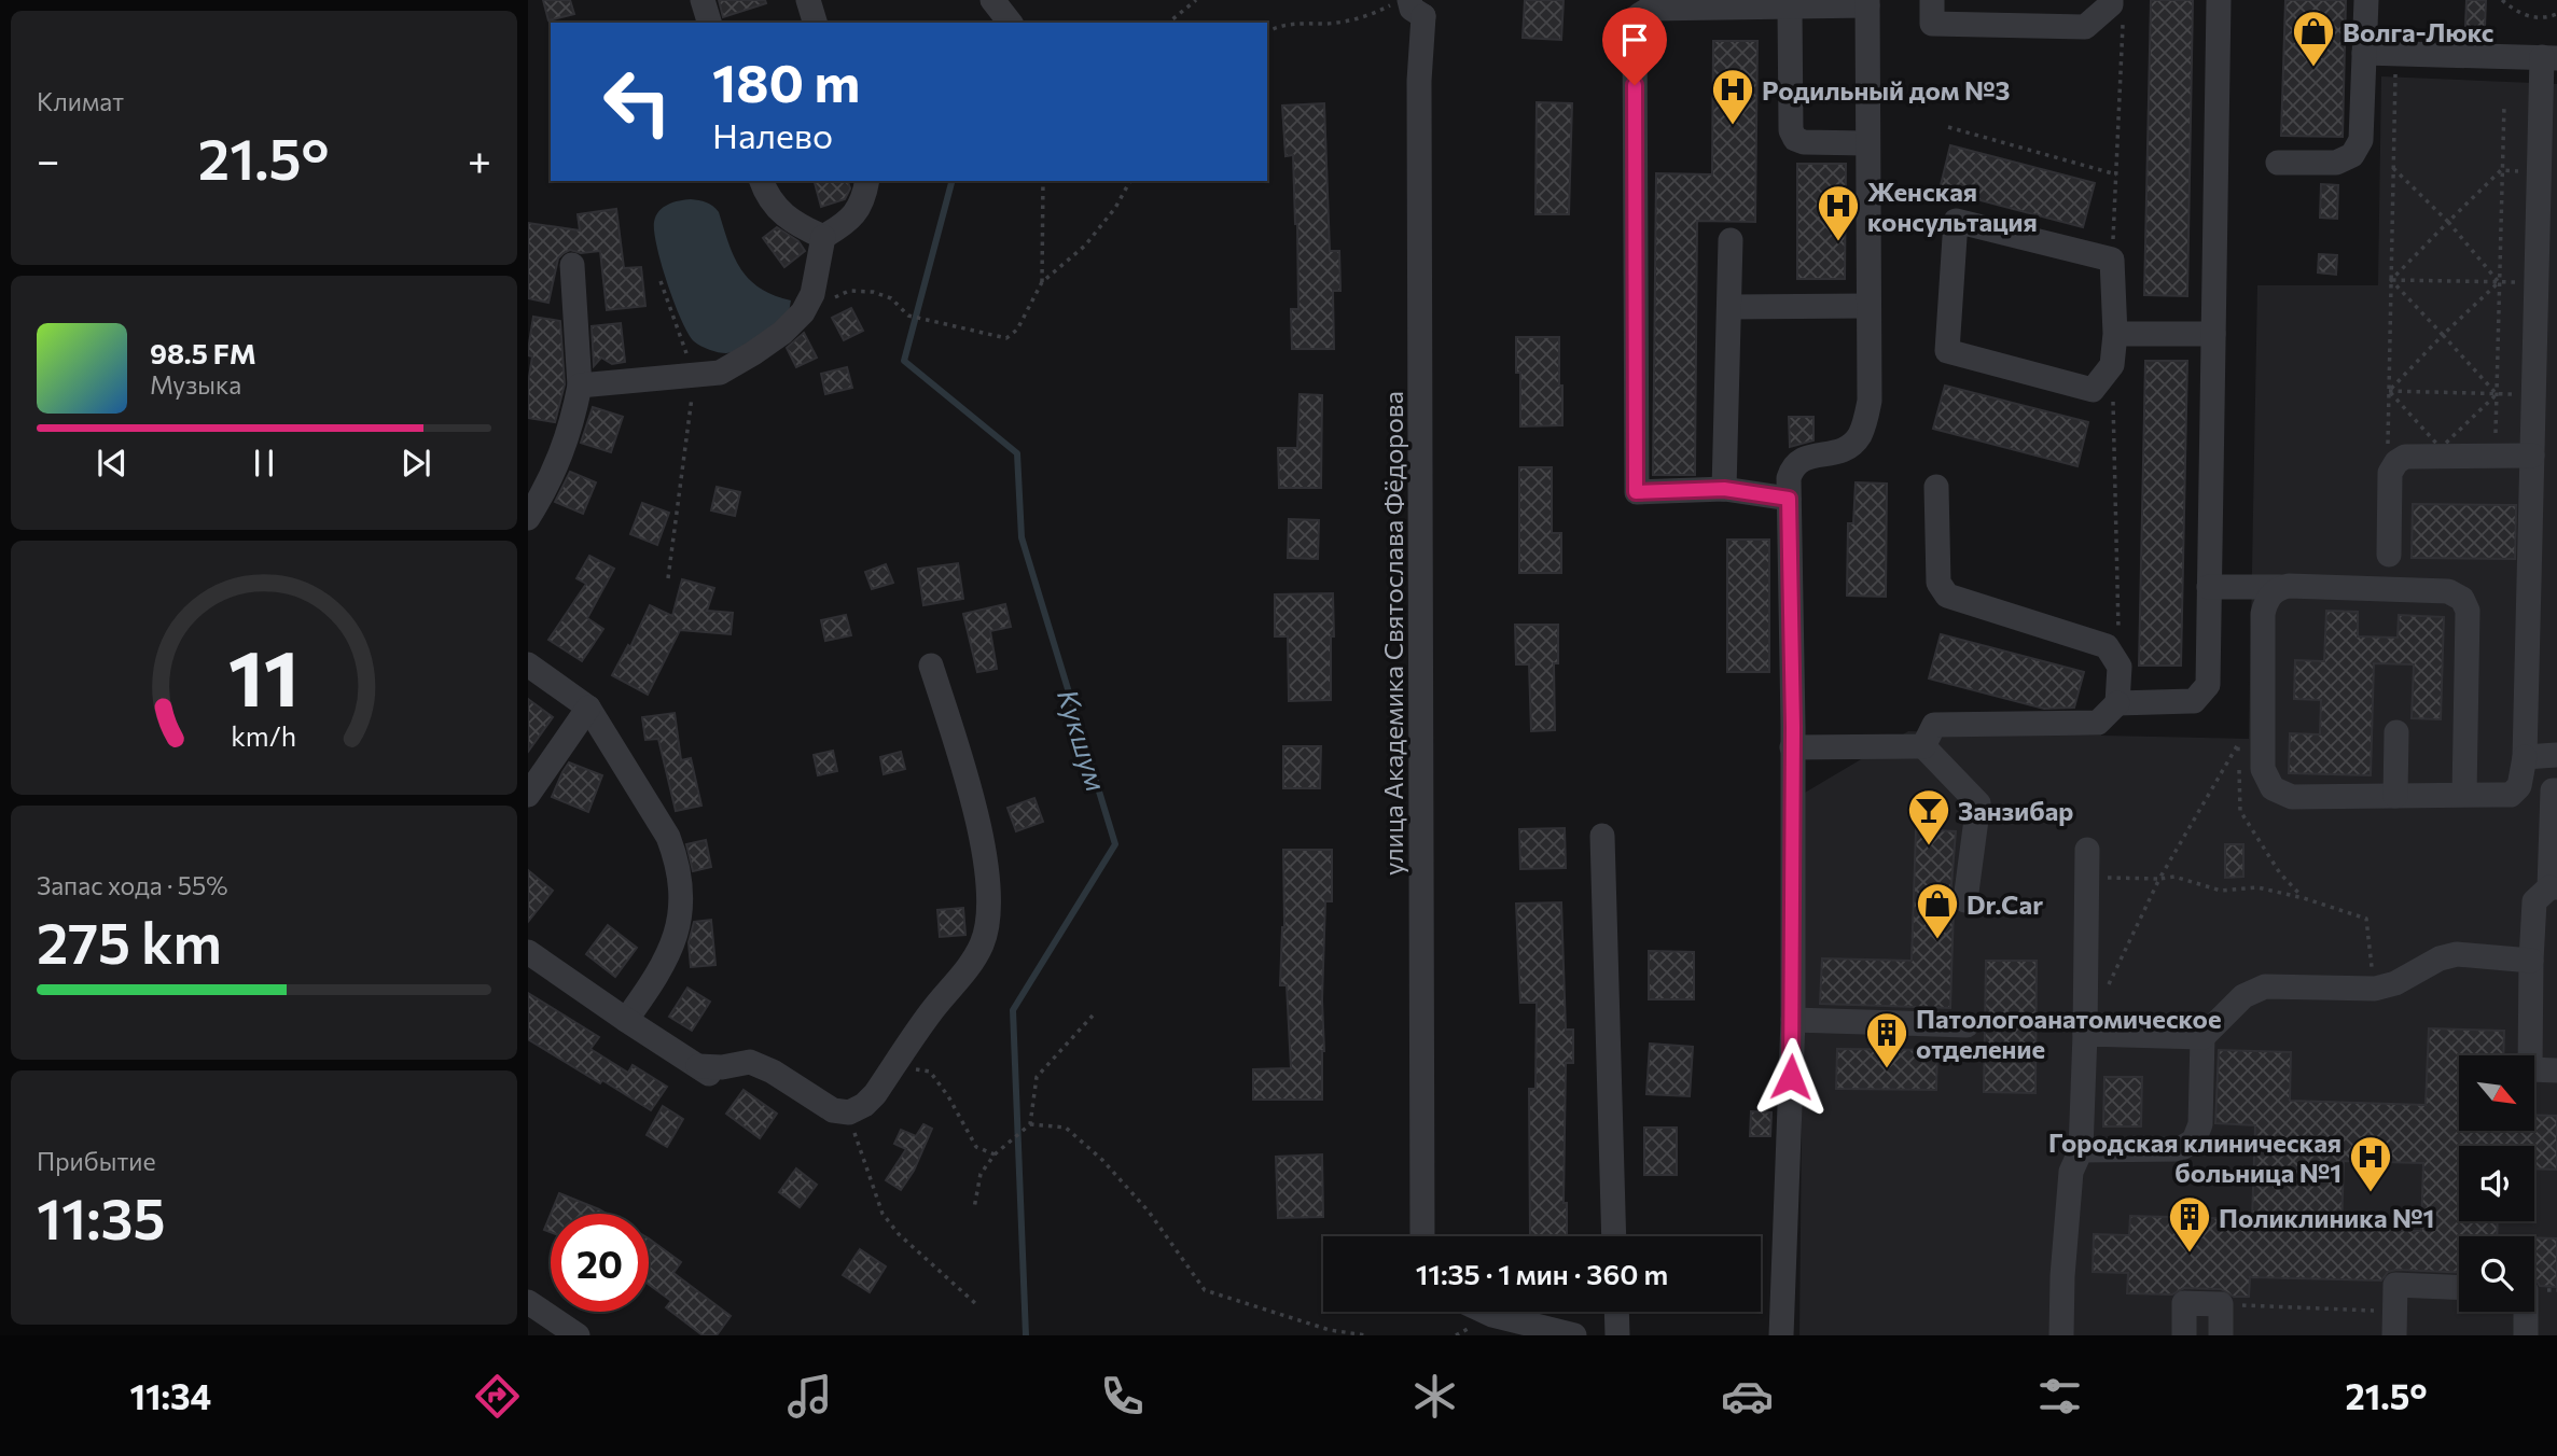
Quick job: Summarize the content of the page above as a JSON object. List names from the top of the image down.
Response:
{
  "streets": {
    "street": ["улица Академика Святослава Фёдорова"]
  },
  "water": ["Кукшум"],
  "places": {
    "shop": ["Волга-Люкс", "Dr.Car"],
    "hospital": ["Родильный дом №3", "Женская консультация", "Городская клиническая больница №1"],
    "bar": ["Занзибар"],
    "building": ["Патологоанатомическое отделение", "Поликлиника №1"]
  },
  "north": "bottom right",
  "page": {
    "tile": [
      "Климат",
      ["Запас хода · 55%", "275 km"],
      ["Прибытие", "11:35"]
    ],
    "turn": ["180 m", "Налево"],
    "heat": ["−", "21.5°", "+"],
    "song": ["98.5 FM", "Музыка"],
    "limit": "20",
    "trip": "11:35 · 1 мин · 360 m",
    "tabs": ["11:34", "21.5°"],
    "gauge": ["11", "km/h"]
  }
}
